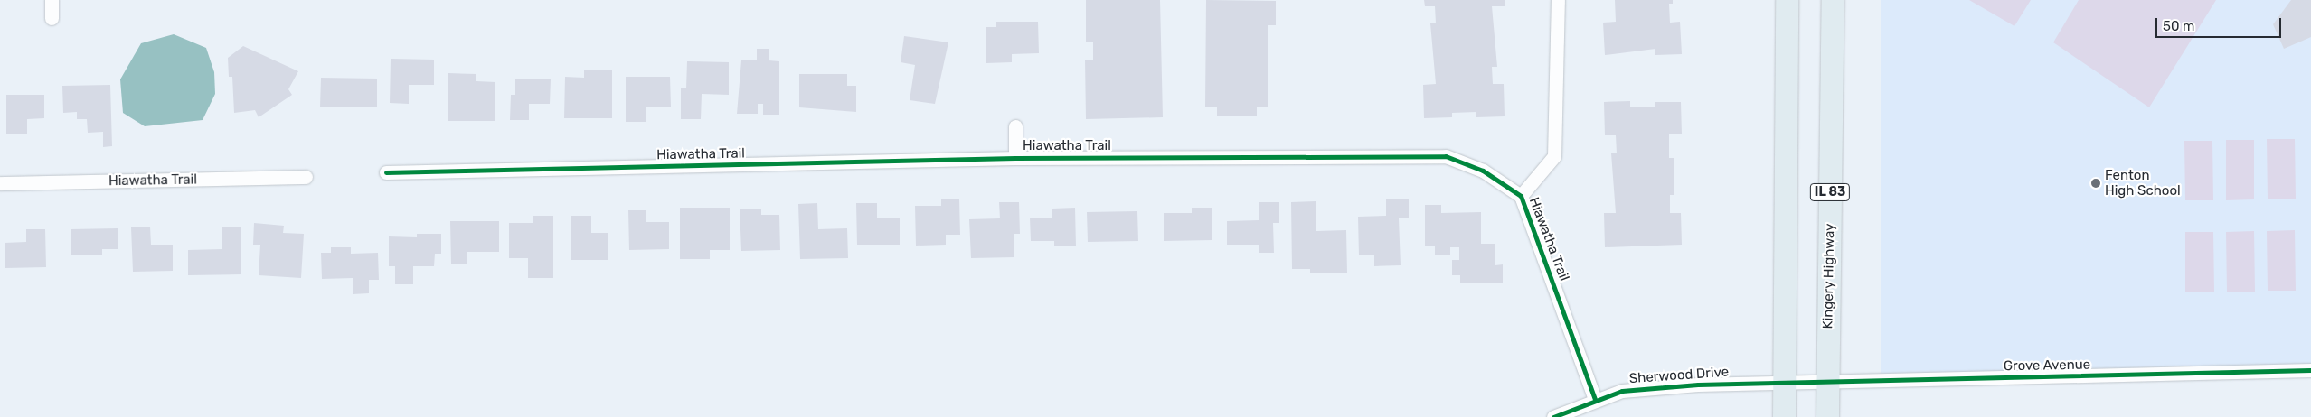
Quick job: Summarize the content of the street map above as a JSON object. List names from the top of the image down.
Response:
{
  "streets": {
    "highway": ["IL 83", "Kingery Highway"],
    "street": ["Hiawatha Trail", "Grove Avenue", "Sherwood Drive"]
  },
  "crossings": [
    ["Hiawatha Trail", "Sherwood Drive"],
    ["Kingery Highway", "Grove Avenue"],
    ["Grove Avenue", "Sherwood Drive"]
  ],
  "places": ["Fenton High School"],
  "scale_bar": "50 m"
}
